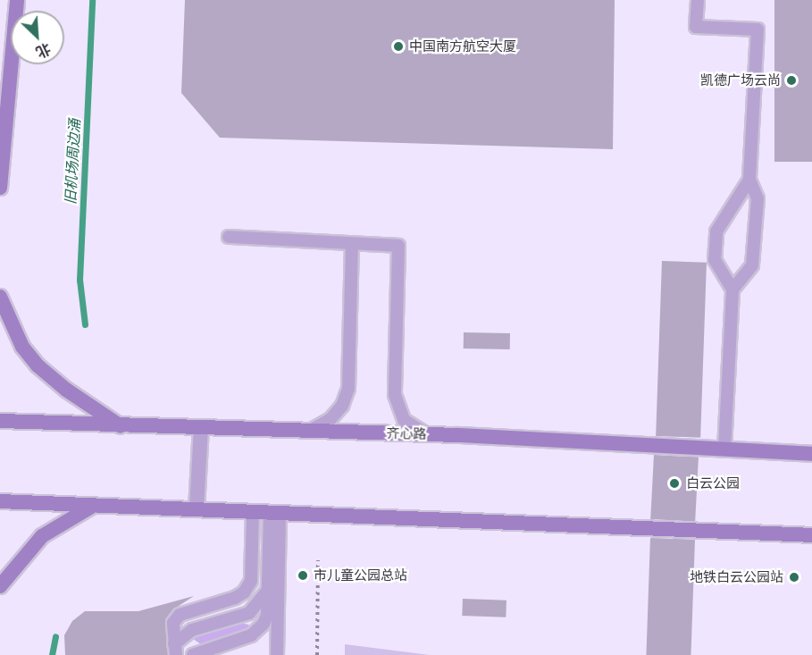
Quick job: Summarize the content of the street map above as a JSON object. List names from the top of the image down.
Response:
{
  "streets": {
    "main road": ["齐心路"]
  },
  "water": ["旧机场周边涌"],
  "places": [
    "中国南方航空大厦",
    "凯德广场云尚",
    "白云公园",
    "市儿童公园总站",
    "地铁白云公园站"
  ],
  "north": "bottom right"
}
